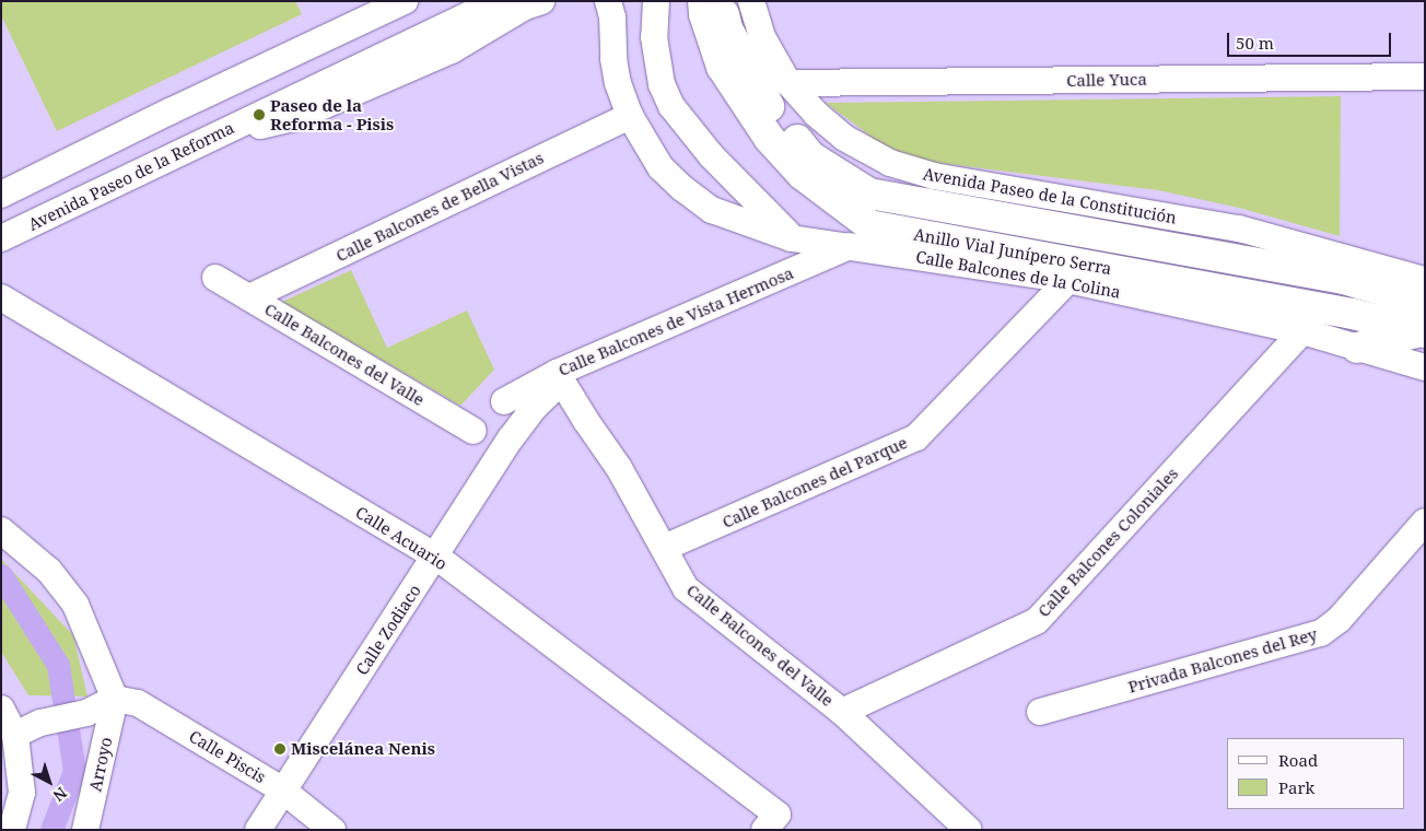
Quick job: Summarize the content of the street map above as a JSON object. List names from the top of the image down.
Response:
{
  "streets": {
    "highway": ["Anillo Vial Junípero Serra"],
    "street": [
      "Calle Yuca",
      "Avenida Paseo de la Reforma",
      "Avenida Paseo de la Constitución",
      "Calle Balcones de Bella Vistas",
      "Calle Balcones de la Colina",
      "Calle Balcones de Vista Hermosa",
      "Calle Balcones del Valle",
      "Calle Balcones del Parque",
      "Calle Acuario",
      "Calle Balcones Coloniales",
      "Calle Zodiaco",
      "Privada Balcones del Rey",
      "Calle Piscis",
      "Arroyo"
    ]
  },
  "crossings": [
    ["Calle Yuca", "Avenida Paseo de la Constitución"],
    ["Calle Balcones de Bella Vistas", "Calle Balcones de la Colina"],
    ["Calle Balcones de Bella Vistas", "Calle Balcones del Valle"],
    ["Calle Balcones de la Colina", "Calle Balcones de Vista Hermosa"],
    ["Calle Balcones de la Colina", "Calle Balcones del Parque"],
    ["Calle Balcones de la Colina", "Calle Balcones Coloniales"],
    ["Calle Balcones de Vista Hermosa", "Calle Balcones del Valle"],
    ["Calle Balcones de Vista Hermosa", "Calle Zodiaco"],
    ["Calle Balcones del Valle", "Calle Balcones del Parque"],
    ["Calle Balcones del Valle", "Calle Balcones Coloniales"],
    ["Calle Balcones del Valle", "Calle Zodiaco"],
    ["Calle Acuario", "Calle Zodiaco"],
    ["Calle Zodiaco", "Calle Piscis"],
    ["Calle Piscis", "Arroyo"]
  ],
  "places": ["Paseo de la Reforma - Pisis", "Miscelánea Nenis"],
  "legend": ["Road", "Park"],
  "scale_bar": "50 m",
  "north": "bottom right"
}
